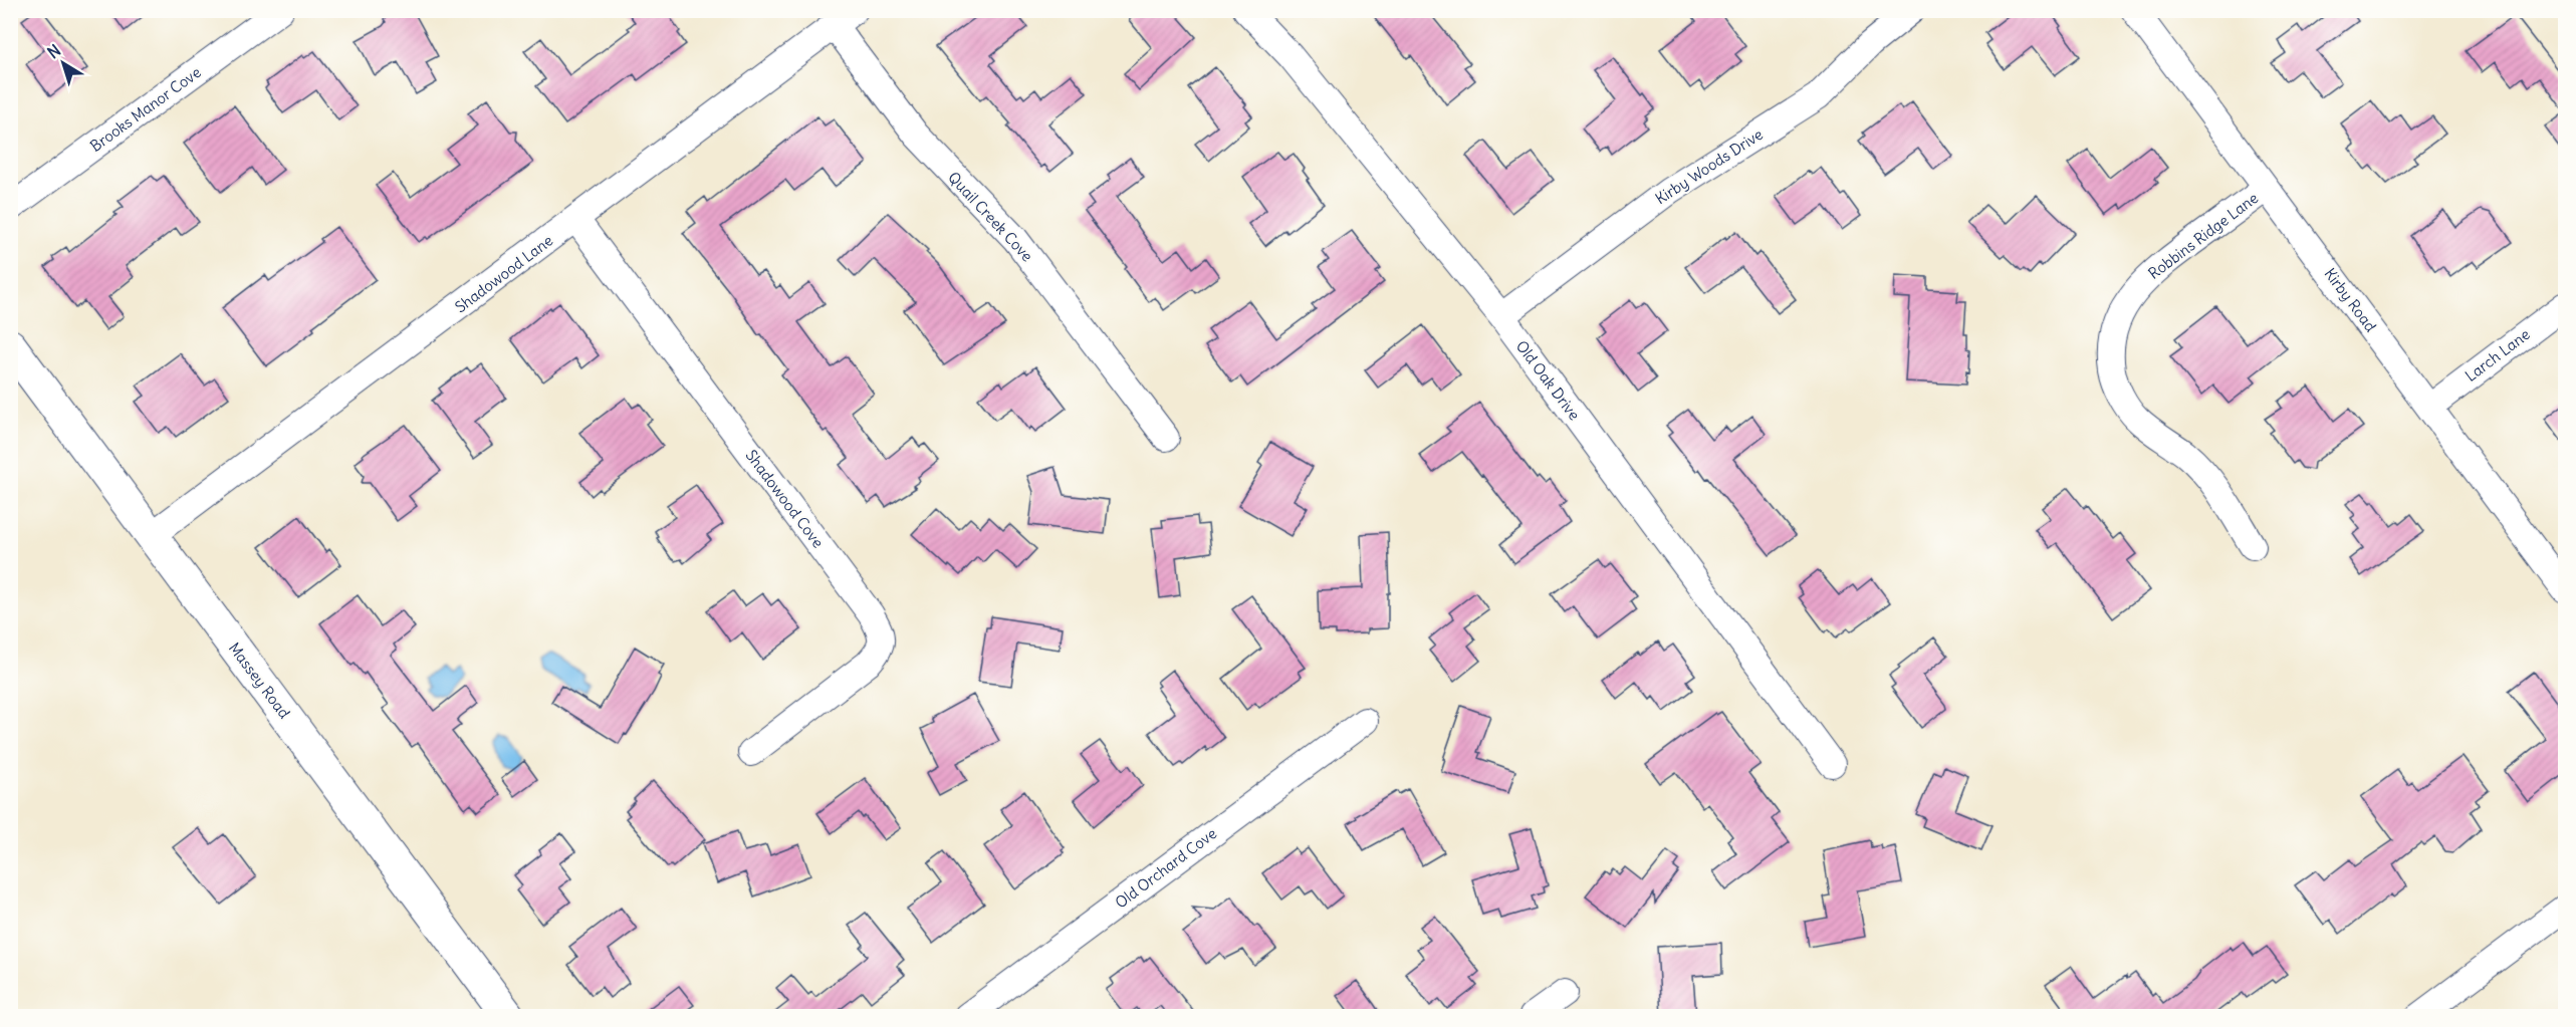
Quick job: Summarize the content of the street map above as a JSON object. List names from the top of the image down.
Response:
{
  "streets": {
    "street": [
      "Brooks Manor Cove",
      "Kirby Woods Drive",
      "Quail Creek Cove",
      "Robbins Ridge Lane",
      "Shadowood Lane",
      "Kirby Road",
      "Larch Lane",
      "Old Oak Drive",
      "Shadowood Cove",
      "Massey Road",
      "Old Orchard Cove"
    ]
  },
  "crossings": [
    ["Kirby Woods Drive", "Old Oak Drive"],
    ["Quail Creek Cove", "Shadowood Lane"],
    ["Robbins Ridge Lane", "Kirby Road"],
    ["Shadowood Lane", "Shadowood Cove"],
    ["Shadowood Lane", "Massey Road"],
    ["Kirby Road", "Larch Lane"]
  ],
  "north": "top left"
}
